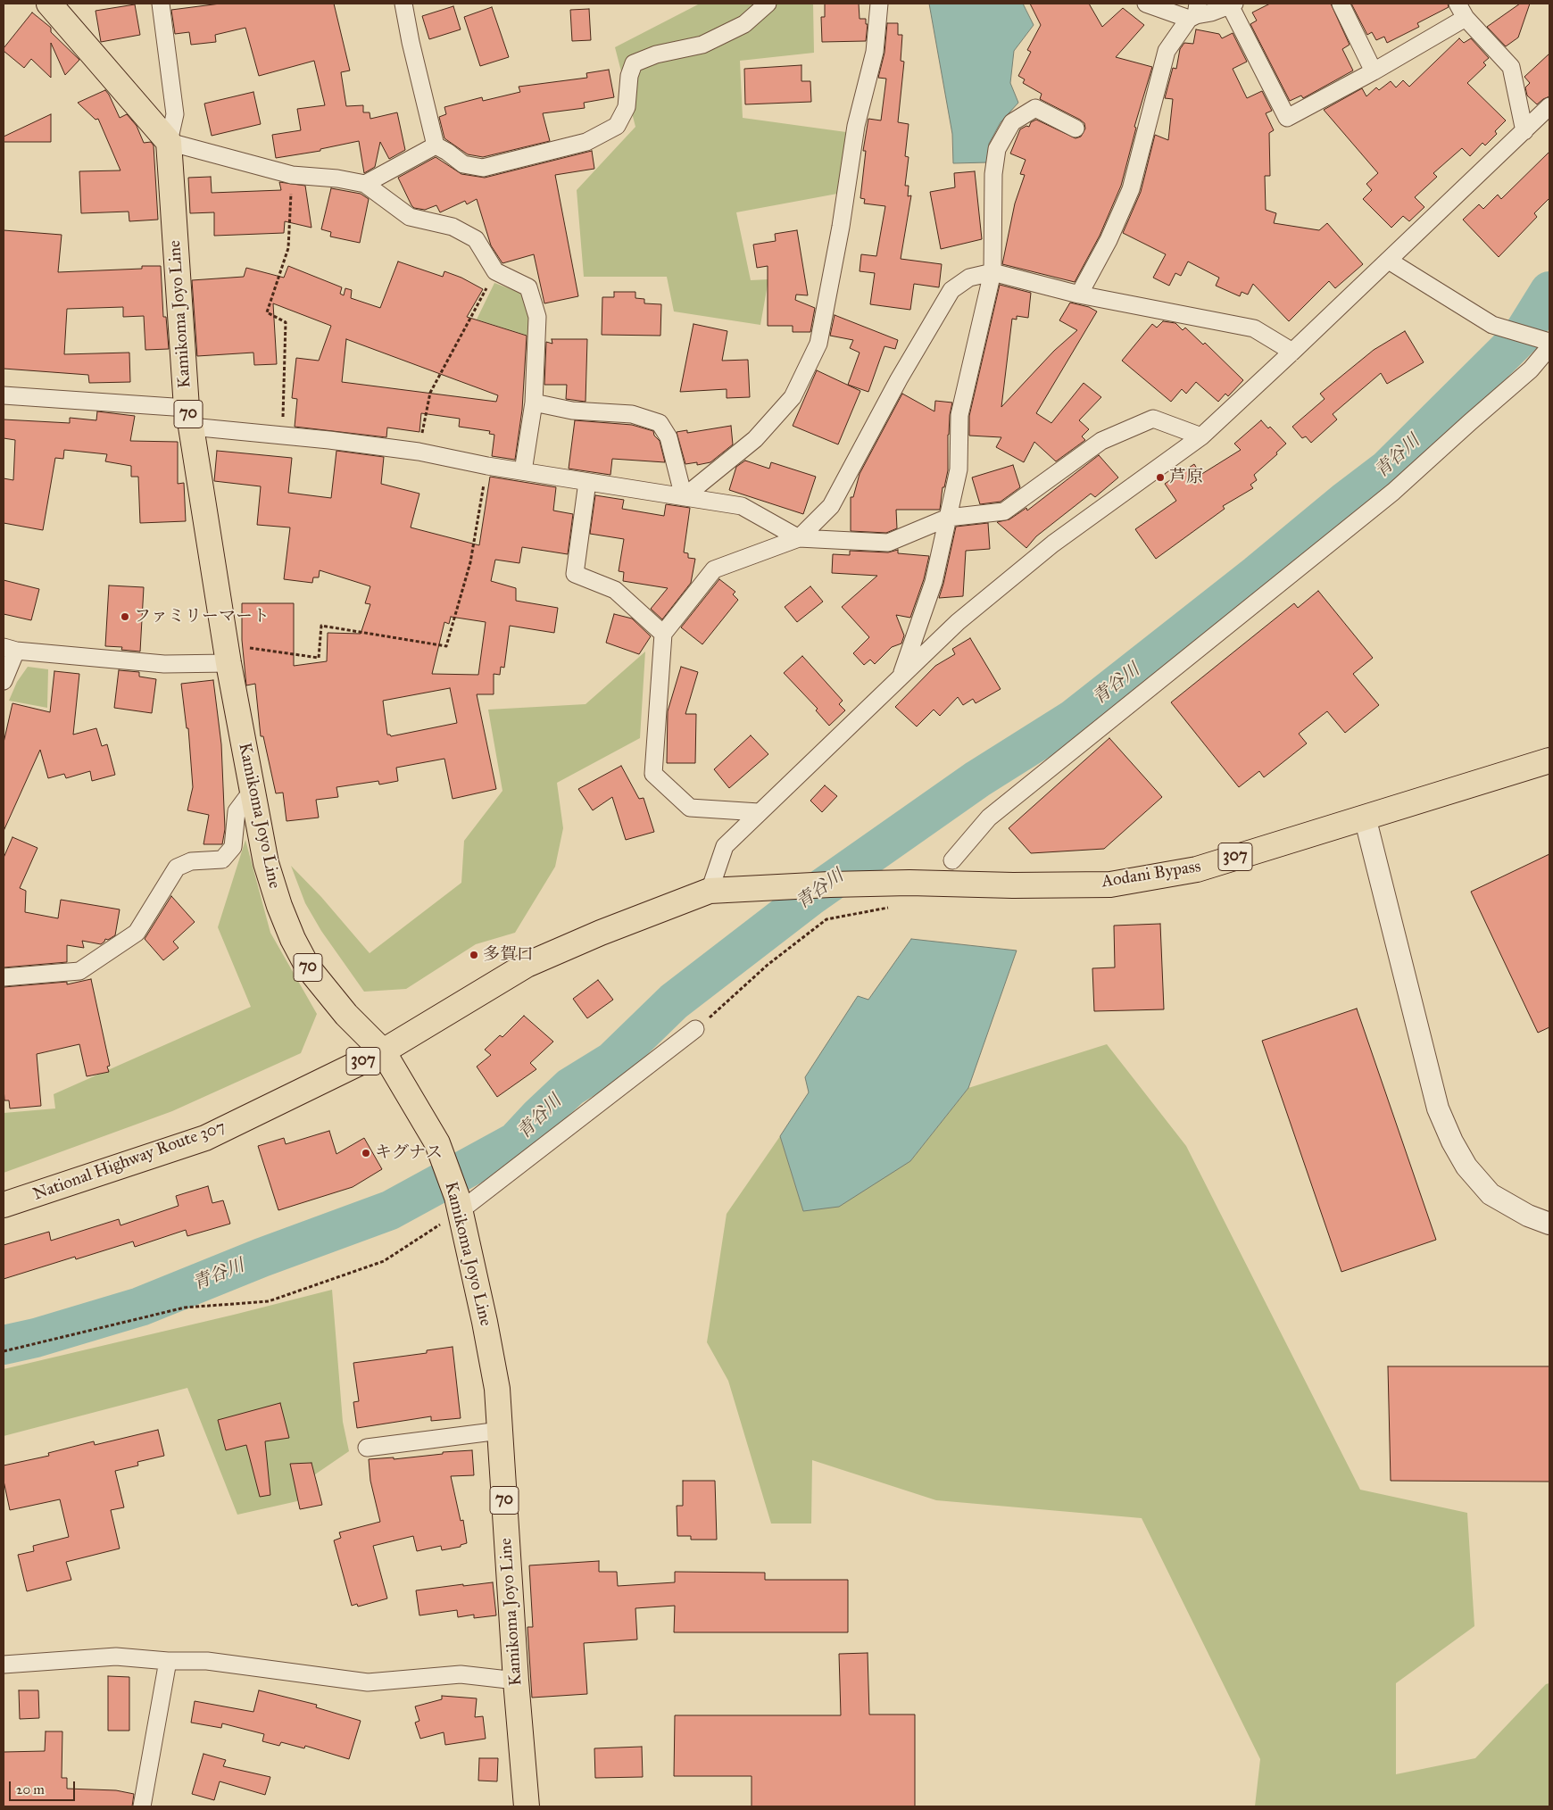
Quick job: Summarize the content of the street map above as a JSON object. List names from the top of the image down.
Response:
{
  "streets": {
    "main road": [
      "Kamikoma Joyo Line",
      "70",
      "307",
      "Aodani Bypass",
      "National Highway Route 307"
    ]
  },
  "crossings": [
    ["Kamikoma Joyo Line", "National Highway Route 307"],
    ["Aodani Bypass", "National Highway Route 307"]
  ],
  "water": ["青谷川"],
  "places": [
    "芦原",
    "ファミリーマート",
    "多賀口",
    "キグナス"
  ],
  "scale_bar": "20 m"
}
